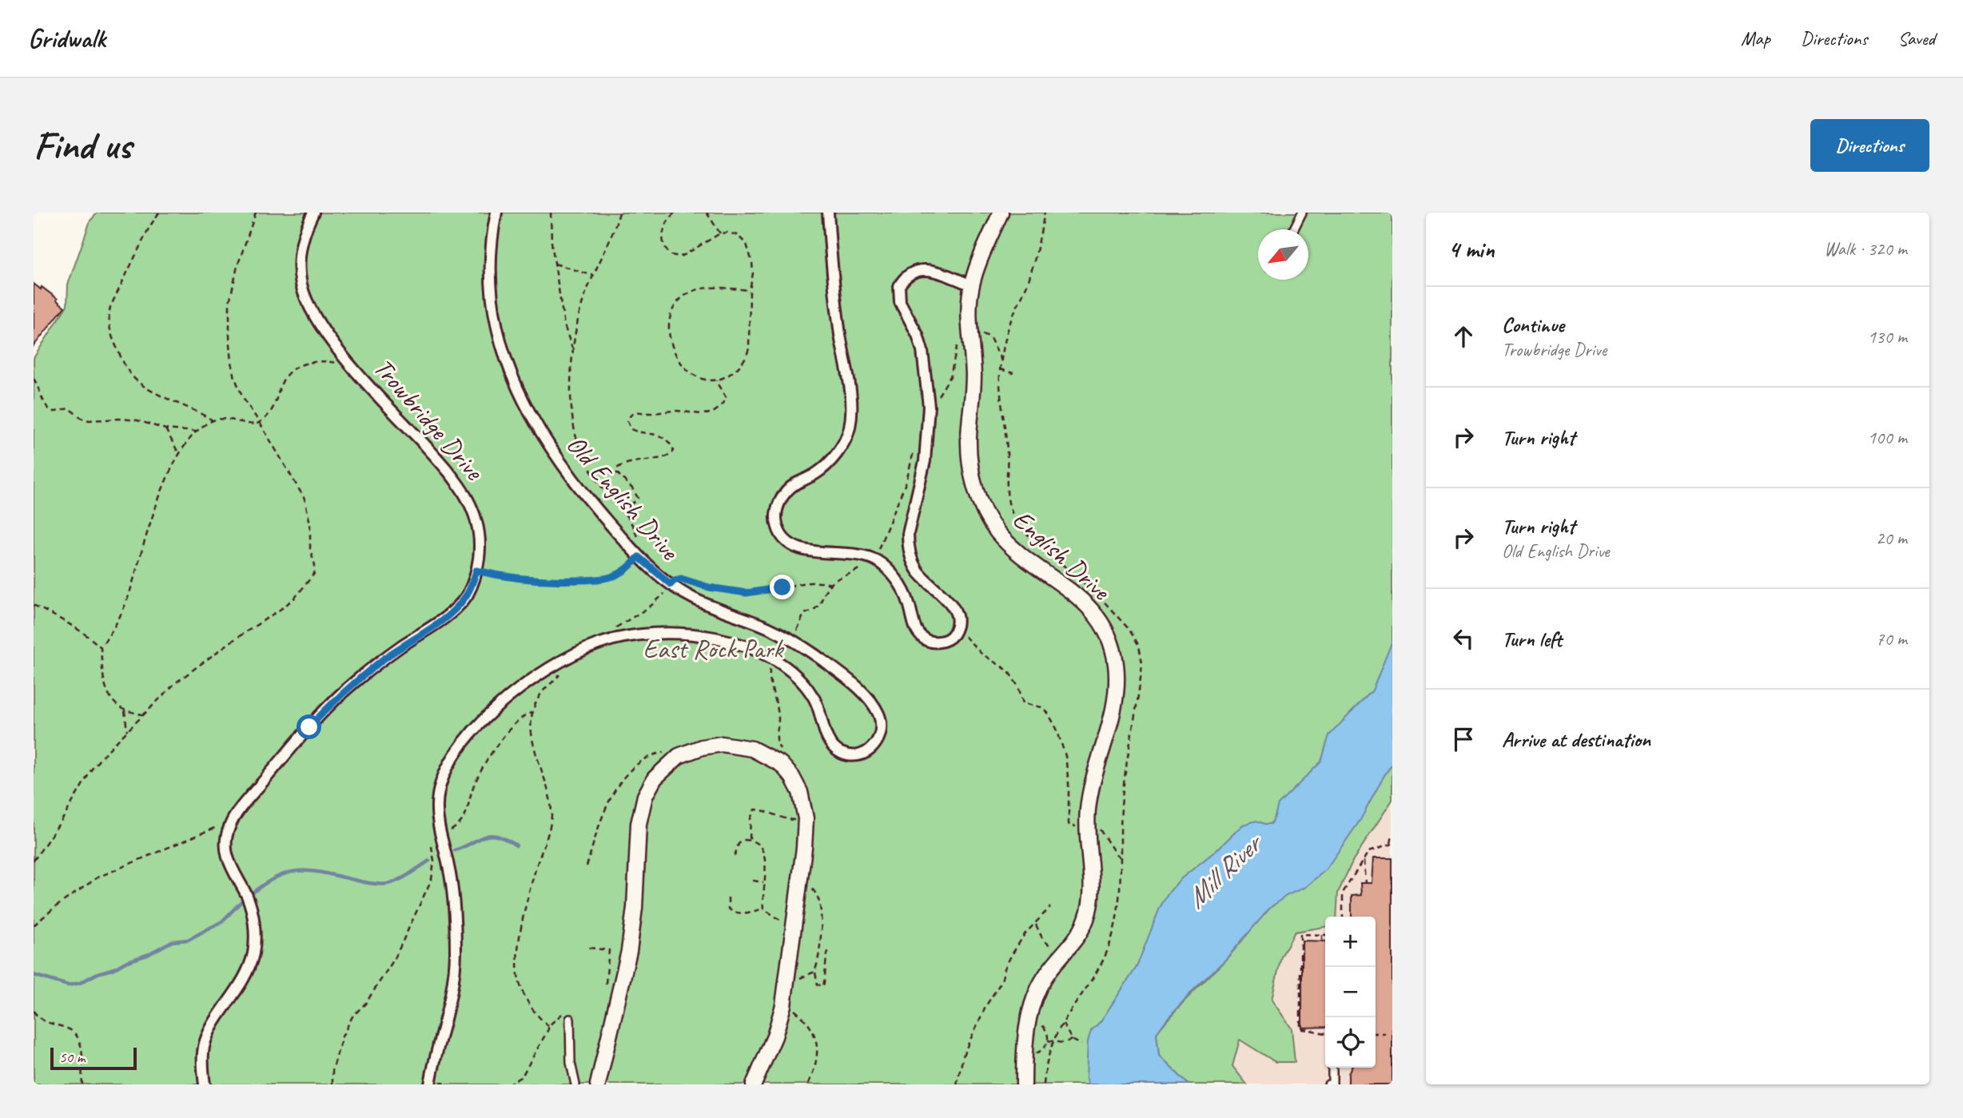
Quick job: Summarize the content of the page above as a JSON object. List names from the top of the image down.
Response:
{
  "streets": {
    "street": ["Trowbridge Drive", "Old English Drive", "English Drive"]
  },
  "water": ["Mill River"],
  "parks": ["East Rock Park"],
  "scale_bar": "50 m",
  "north": "bottom left",
  "page": {
    "header": "Gridwalk",
    "nav": ["Map", "Directions", "Saved"],
    "buttons": "Directions",
    "title": "Find us",
    "heading": ["4 min", "Walk · 320 m"],
    "list": [
      ["Continue", "Trowbridge Drive", "130 m"],
      ["Turn right", "100 m"],
      ["Turn right", "Old English Drive", "20 m"],
      ["Turn left", "70 m"],
      "Arrive at destination"
    ],
    "map_buttons": ["+", "−"],
    "scale": "50 m"
  }
}
